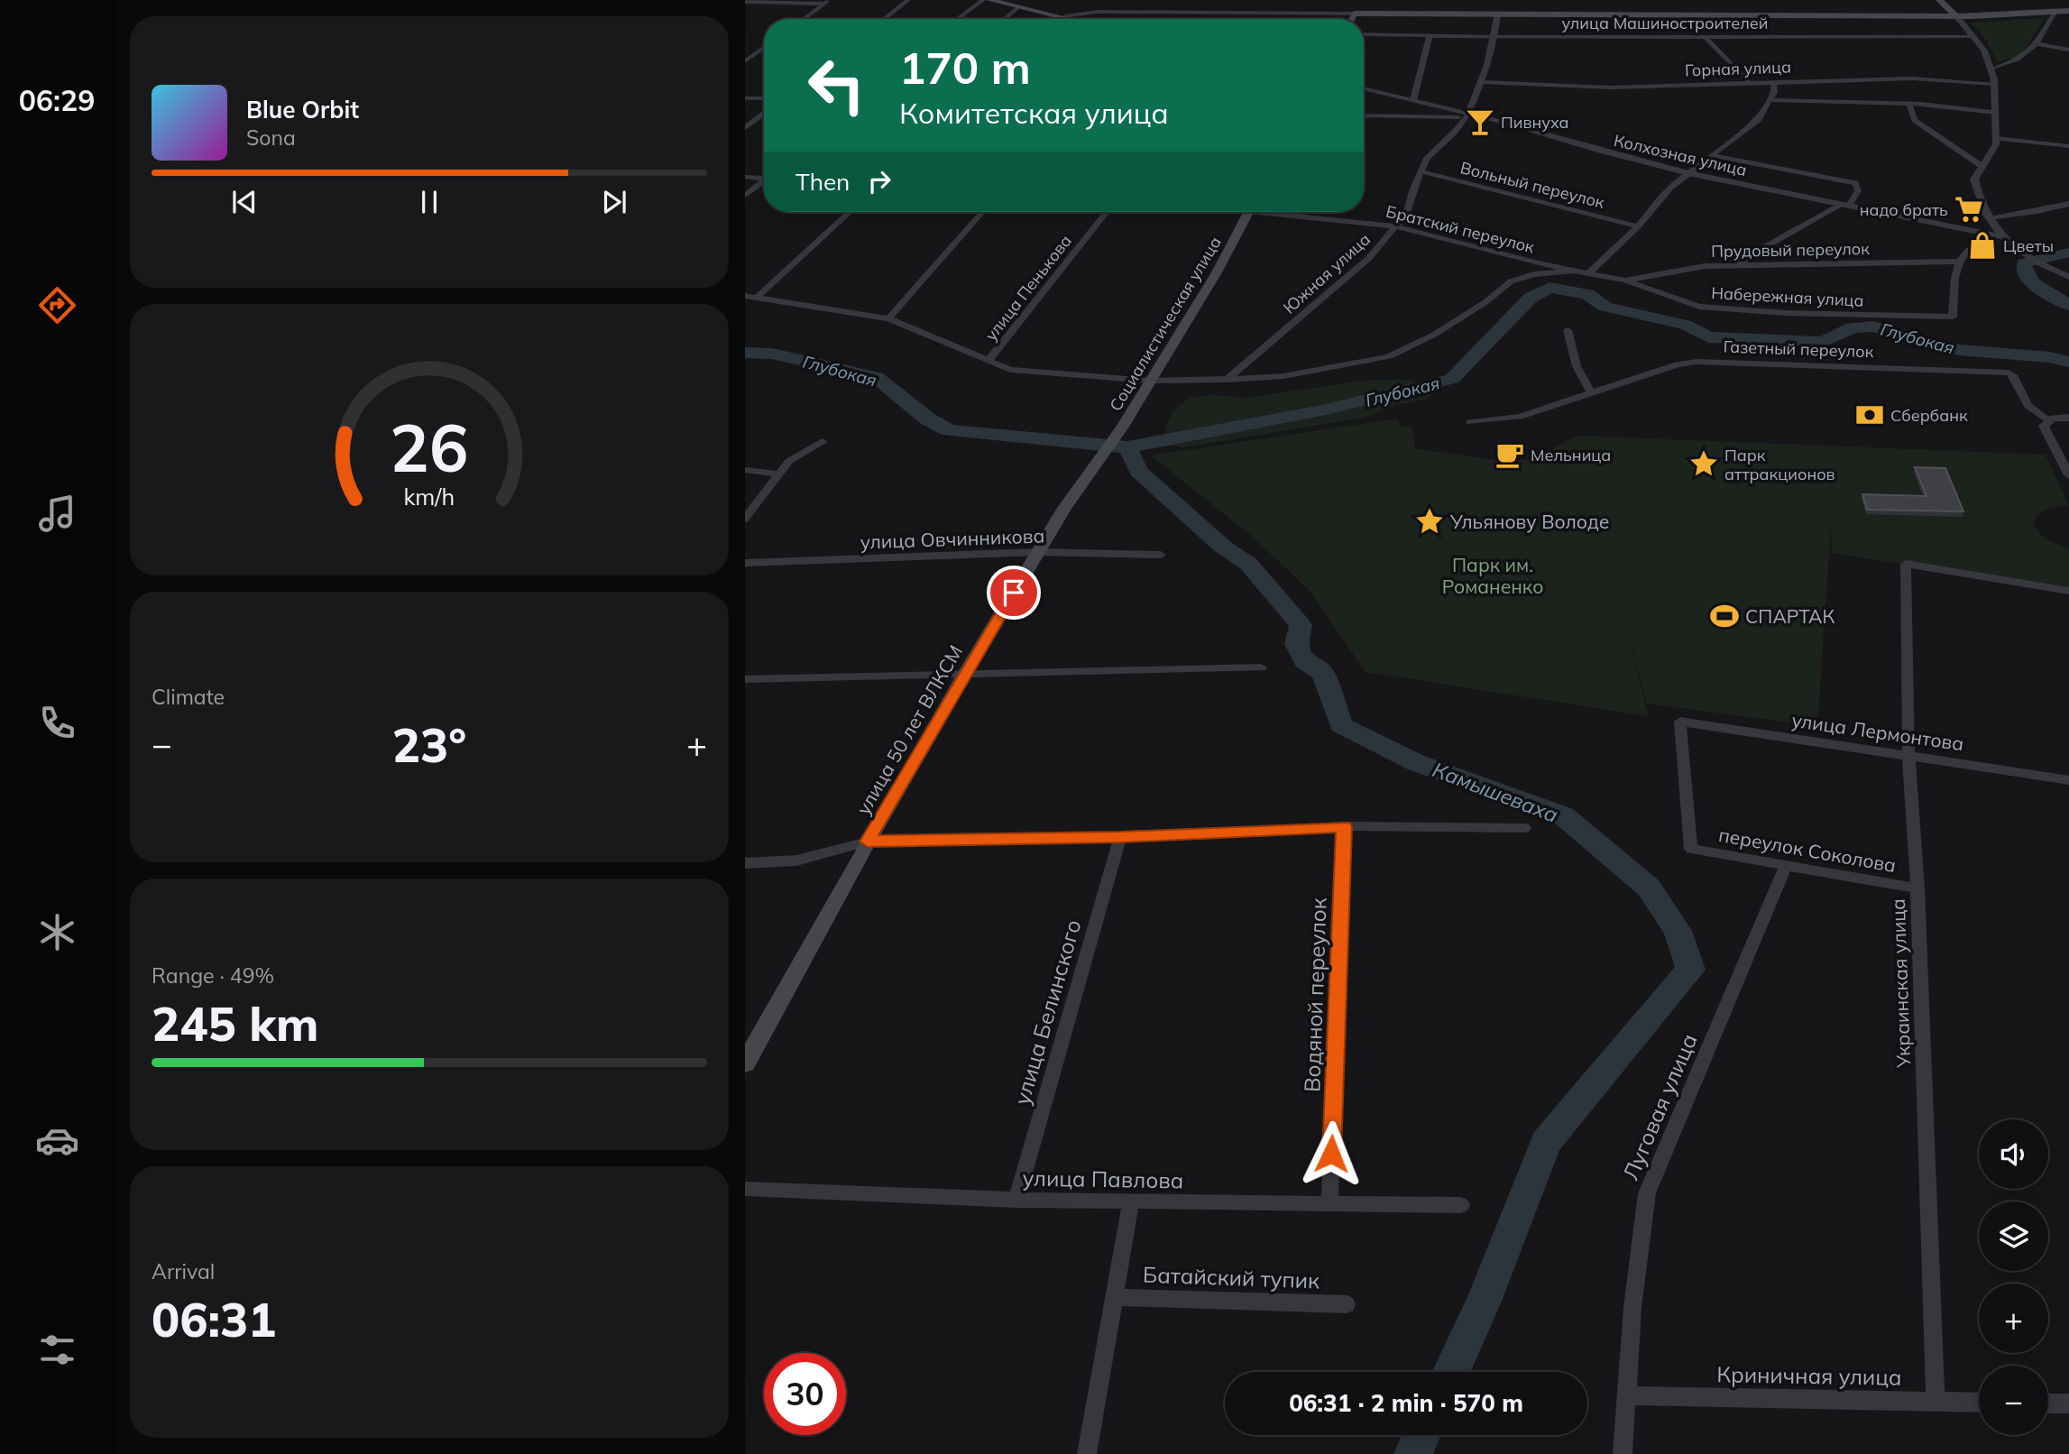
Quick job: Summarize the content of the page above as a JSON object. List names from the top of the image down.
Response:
{
  "streets": {
    "main road": ["Социалистическая улица", "улица 50 лет ВЛКСМ"],
    "street": [
      "улица Машиностроителей",
      "Горная улица",
      "Колхозная улица",
      "Вольный переулок",
      "Братский переулок",
      "Прудовый переулок",
      "Южная улица",
      "улица Пенькова",
      "Набережная улица",
      "Газетный переулок",
      "улица Овчинникова",
      "улица Лермонтова",
      "переулок Соколова",
      "Украинская улица",
      "Водяной переулок",
      "улица Белинского",
      "Луговая улица",
      "улица Павлова",
      "Батайский тупик",
      "Криничная улица"
    ]
  },
  "crossings": [
    ["Колхозная улица", "Южная улица"],
    ["Вольный переулок", "Южная улица"],
    ["Братский переулок", "Южная улица"],
    ["Братский переулок", "Набережная улица"],
    ["Прудовый переулок", "Набережная улица"],
    ["Социалистическая улица", "улица 50 лет ВЛКСМ"],
    ["улица Овчинникова", "улица 50 лет ВЛКСМ"],
    ["улица Лермонтова", "переулок Соколова"],
    ["улица Лермонтова", "Украинская улица"],
    ["переулок Соколова", "Украинская улица"],
    ["переулок Соколова", "Луговая улица"],
    ["Украинская улица", "Криничная улица"],
    ["Водяной переулок", "улица Павлова"],
    ["улица Белинского", "улица Павлова"],
    ["Луговая улица", "Криничная улица"]
  ],
  "water": ["Глубокая", "Камышеваха"],
  "parks": ["Парк им. Романенко"],
  "places": {
    "bar": ["Пивнуха"],
    "supermarket": ["надо брать"],
    "shop": ["Цветы"],
    "bank": ["Сбербанк"],
    "cafe": ["Мельница"],
    "place": ["Парк аттракционов", "Ульянову Володе"],
    "sports": ["СПАРТАК"]
  },
  "page": {
    "tabs": "06:29",
    "turn": ["170 m", "Комитетская улица"],
    "song": ["Blue Orbit", "Sona"],
    "then": "Then",
    "tile": [
      "Climate",
      ["Range · 49%", "245 km"],
      ["Arrival", "06:31"]
    ],
    "heat": ["−", "23°", "+"],
    "map_buttons": ["+", "−"],
    "limit": "30",
    "trip": "06:31 · 2 min · 570 m",
    "gauge": ["26", "km/h"]
  }
}
